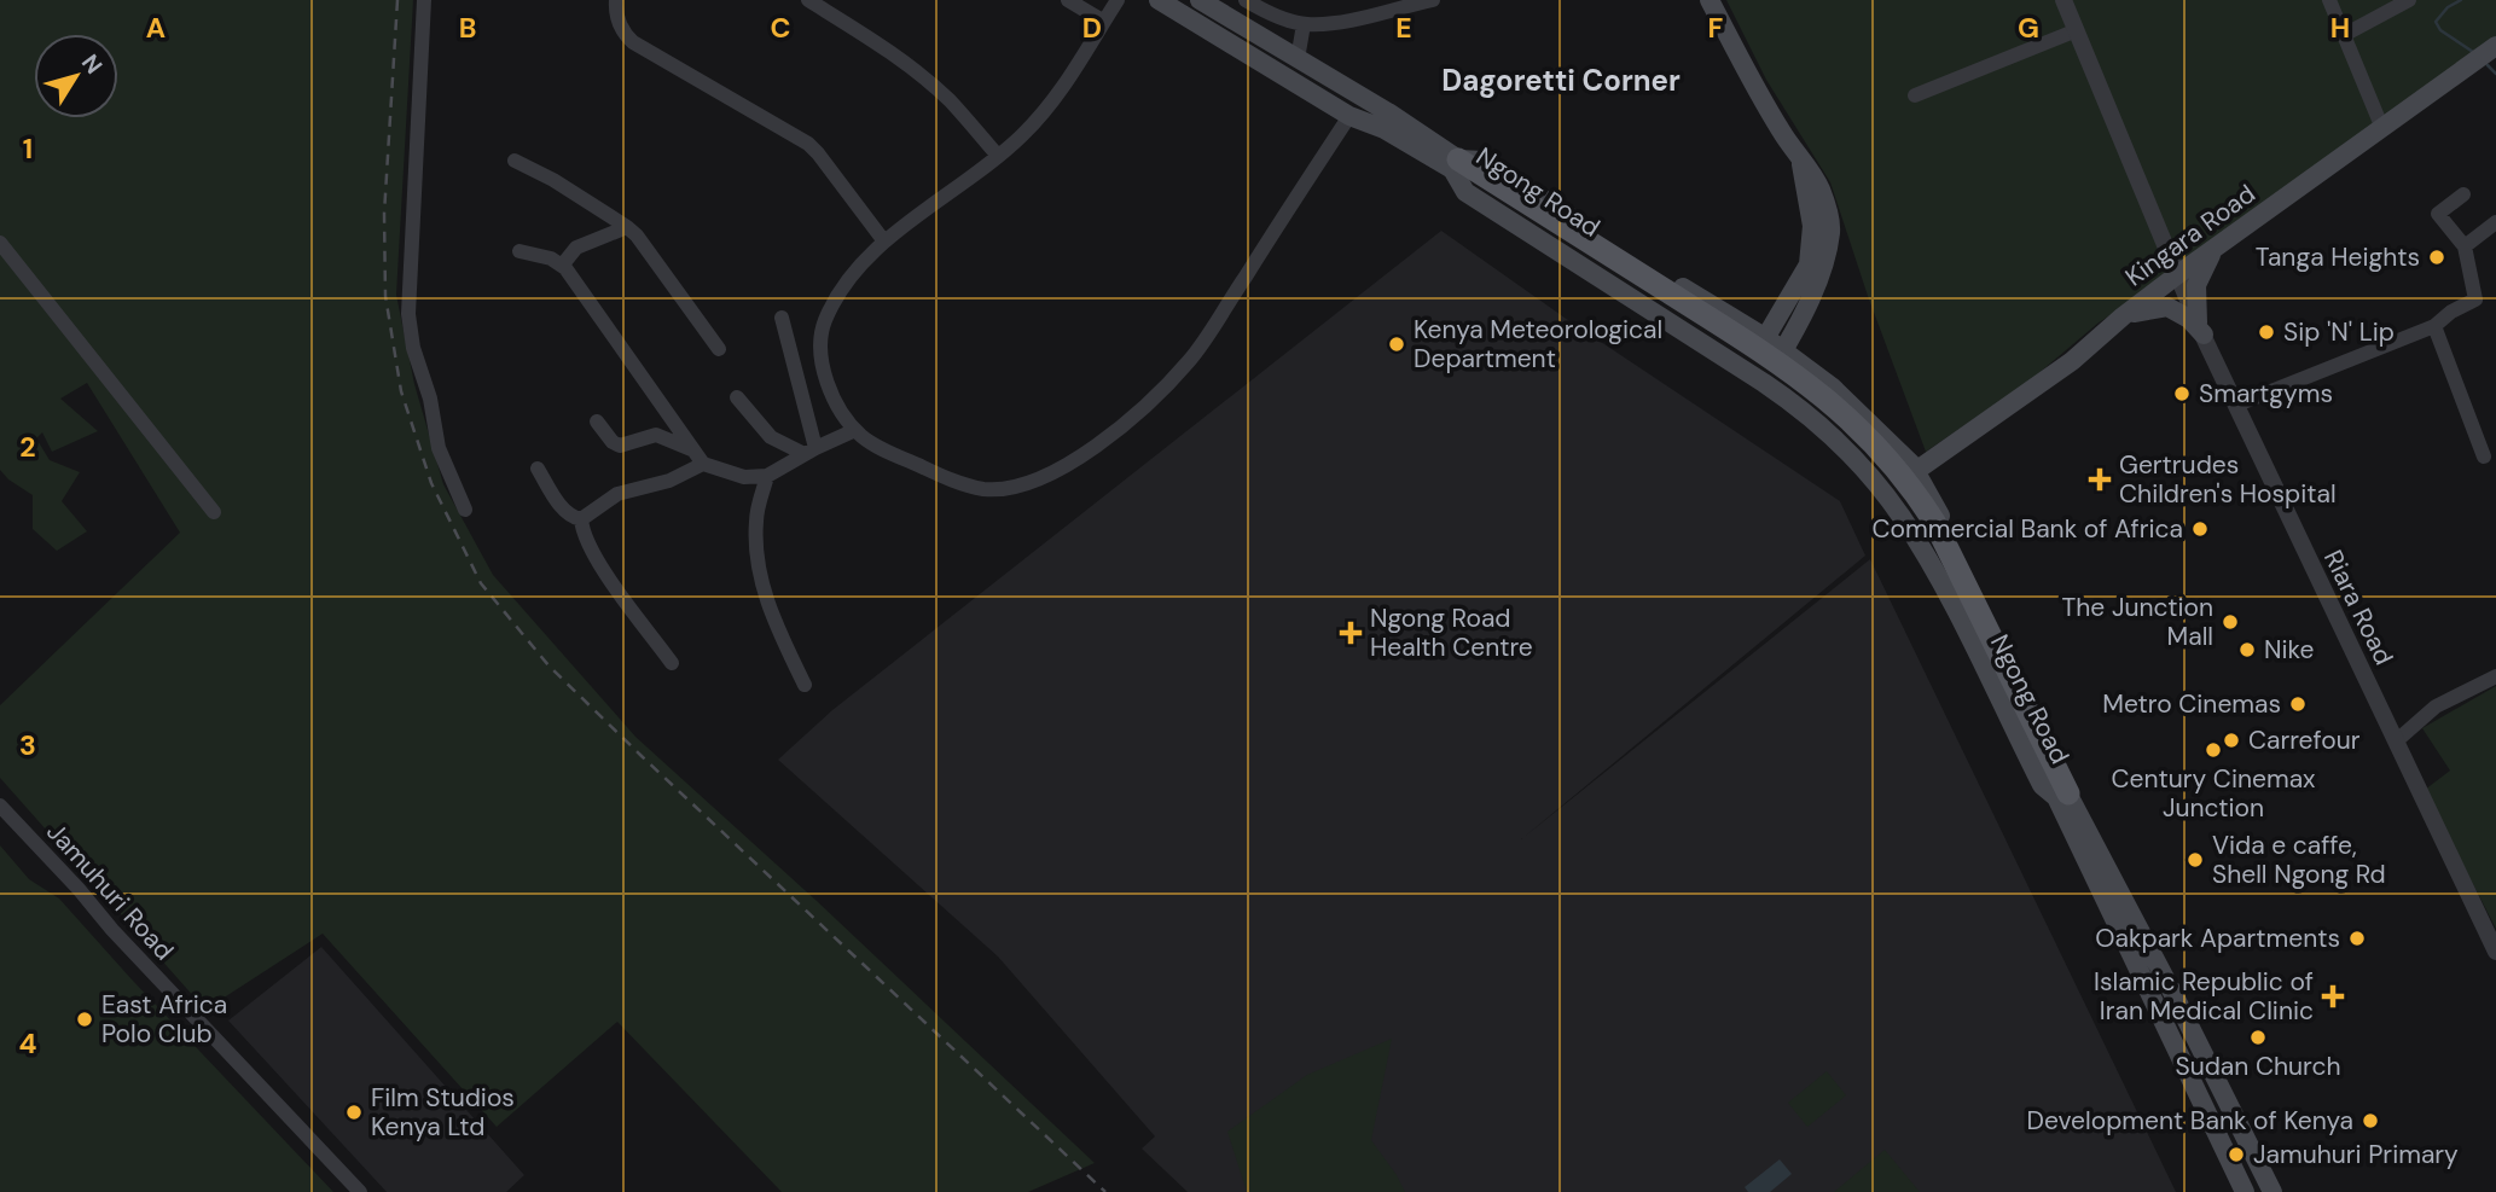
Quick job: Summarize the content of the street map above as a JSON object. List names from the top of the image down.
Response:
{
  "streets": {
    "main road": ["Ngong Road", "Kingara Road"],
    "street": ["Riara Road", "Jamuhuri Road"]
  },
  "crossings": [
    ["Ngong Road", "Kingara Road"],
    ["Kingara Road", "Riara Road"]
  ],
  "districts": ["Dagoretti Corner"],
  "places": {
    "other": [
      "Tanga Heights",
      "Sip 'N' Lip",
      "Kenya Meteorological Department",
      "Smartgyms",
      "Commercial Bank of Africa",
      "The Junction Mall",
      "Nike",
      "Metro Cinemas",
      "Carrefour",
      "Century Cinemax Junction",
      "Vida e caffe, Shell Ngong Rd",
      "Oakpark Apartments",
      "East Africa Polo Club",
      "Sudan Church",
      "Film Studios Kenya Ltd",
      "Development Bank of Kenya",
      "Jamuhuri Primary"
    ],
    "health": ["Gertrudes Children's Hospital", "Ngong Road Health Centre", "Islamic Republic of Iran Medical Clinic"]
  },
  "north": "top right",
  "grid": {
    "columns": [
      "A",
      "B",
      "C",
      "D",
      "E",
      "F",
      "G",
      "H"
    ],
    "rows": [
      "1",
      "2",
      "3",
      "4"
    ]
  }
}
